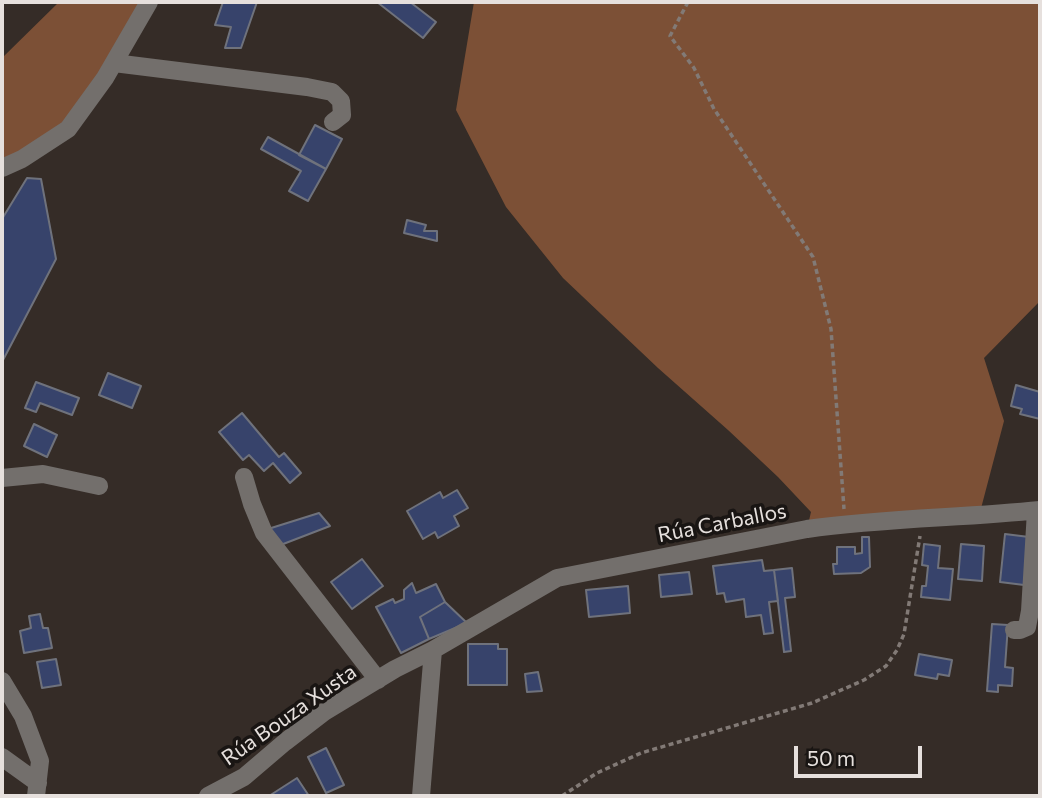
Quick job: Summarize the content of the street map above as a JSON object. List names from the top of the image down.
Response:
{
  "streets": {
    "street": ["Rúa Carballos", "Rúa Bouza Xusta"]
  },
  "crossings": [
    ["Rúa Carballos", "Rúa Bouza Xusta"]
  ],
  "scale_bar": "50 m"
}
